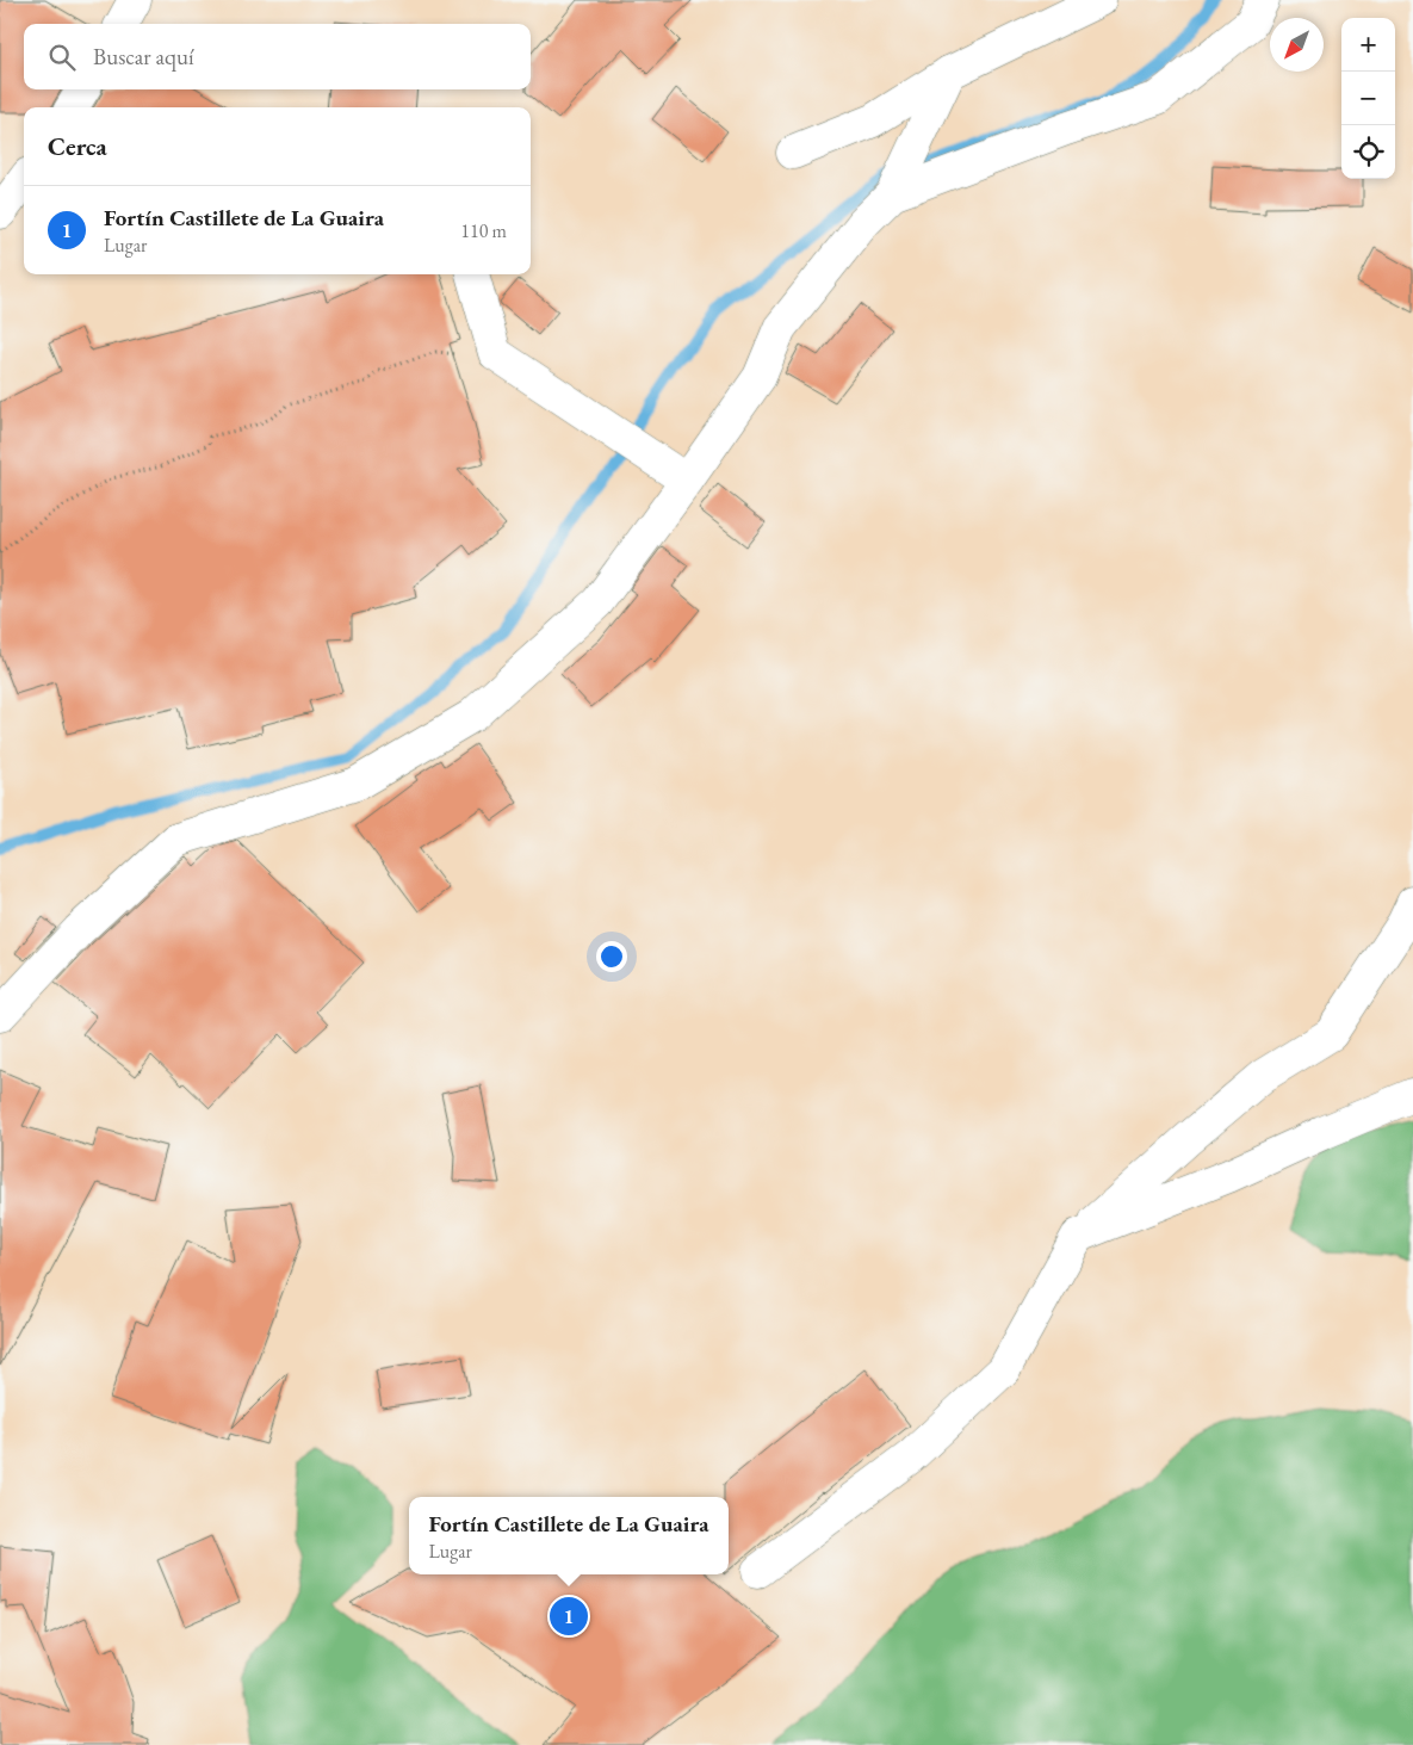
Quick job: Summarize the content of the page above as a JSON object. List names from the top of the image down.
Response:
{
  "north": "bottom left",
  "page": {
    "map_buttons": ["+", "−"],
    "search": "Buscar aquí",
    "heading": "Cerca",
    "list": [
      {
        "mark": "1",
        "name": "Fortín Castillete de La Guaira",
        "note": "Lugar",
        "value": "110 m"
      }
    ],
    "popup": ["Fortín Castillete de La Guaira", "Lugar"],
    "pins": "1"
  }
}
